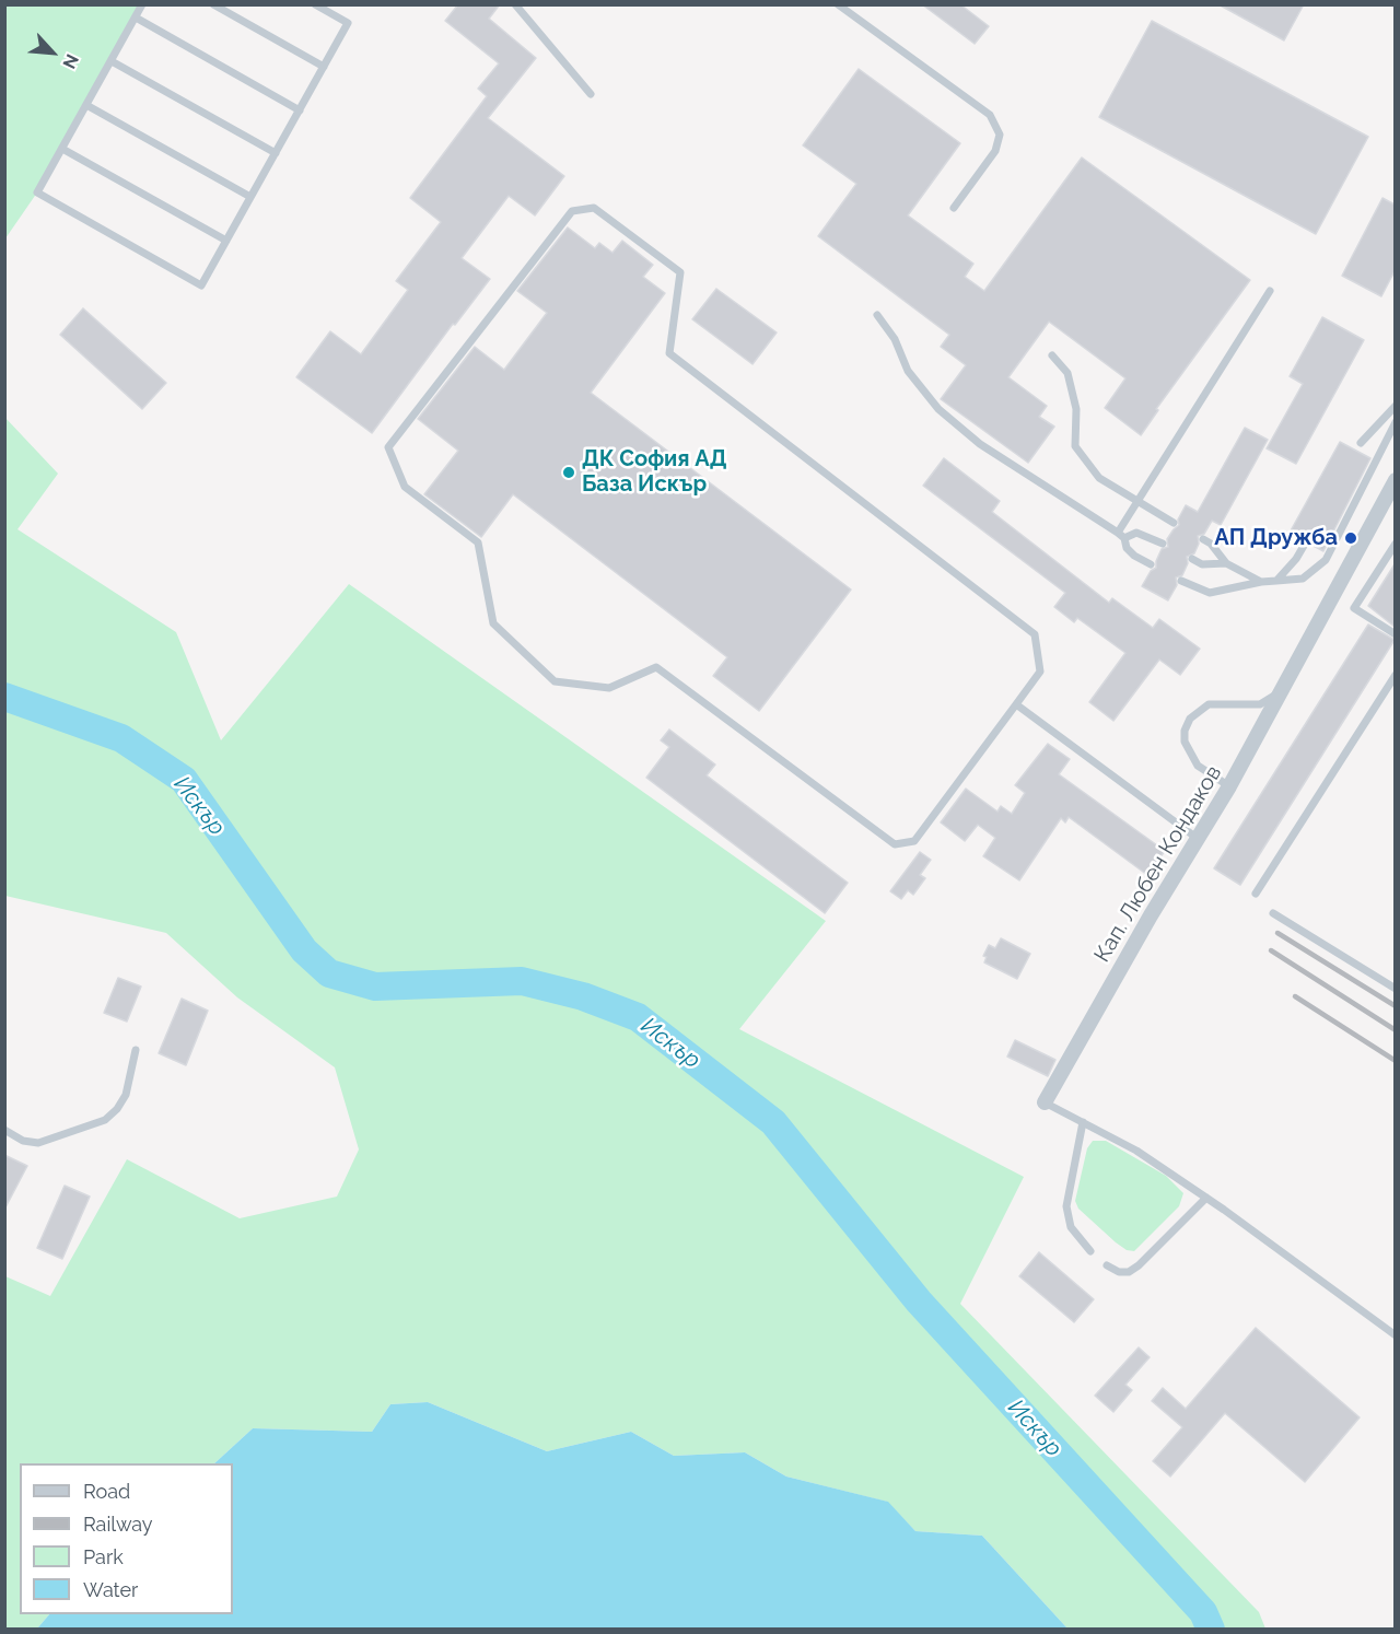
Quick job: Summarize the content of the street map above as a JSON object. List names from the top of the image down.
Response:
{
  "streets": {
    "street": ["Кап. Любен Кондаков"]
  },
  "water": ["Искър"],
  "places": ["ДК София АД База Искър", "АП Дружба"],
  "legend": [
    "Road",
    "Railway",
    "Park",
    "Water"
  ],
  "north": "bottom right"
}
